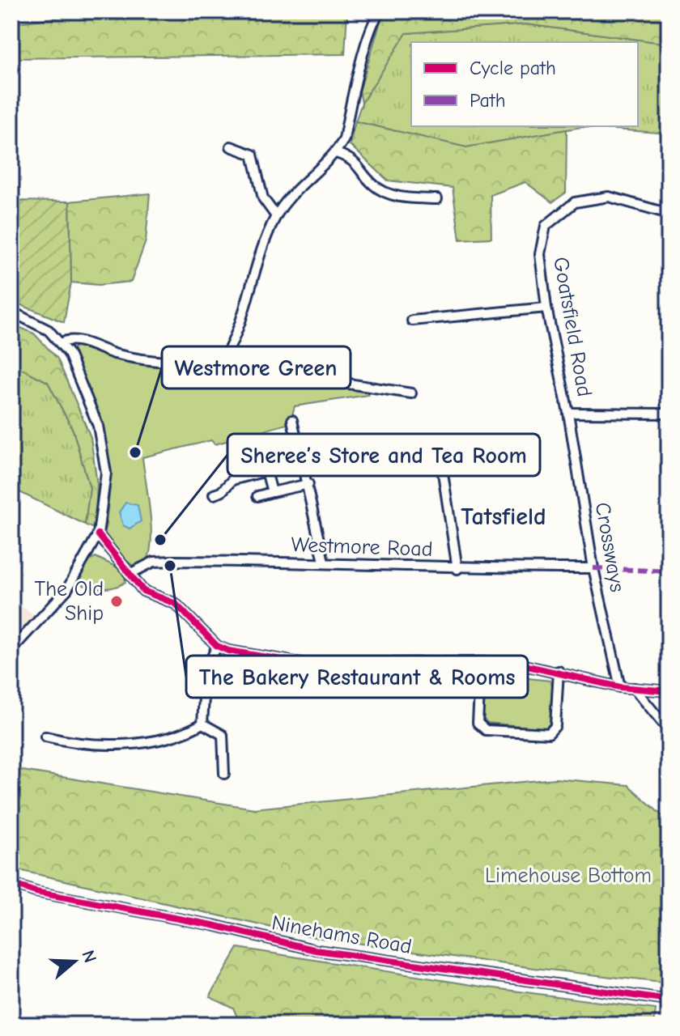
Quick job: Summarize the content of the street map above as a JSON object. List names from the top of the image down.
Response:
{
  "streets": {
    "street": [
      "Goatsfield Road",
      "Westmore Road",
      "Crossways",
      "Ninehams Road"
    ]
  },
  "crossings": [
    ["Goatsfield Road", "Crossways"],
    ["Westmore Road", "Crossways"]
  ],
  "districts": ["Tatsfield"],
  "parks": ["Limehouse Bottom"],
  "places": [
    "Westmore Green",
    "Sheree’s Store and Tea Room",
    "The Bakery Restaurant & Rooms",
    "The Old Ship"
  ],
  "legend": ["Cycle path", "Path"],
  "north": "right"
}
